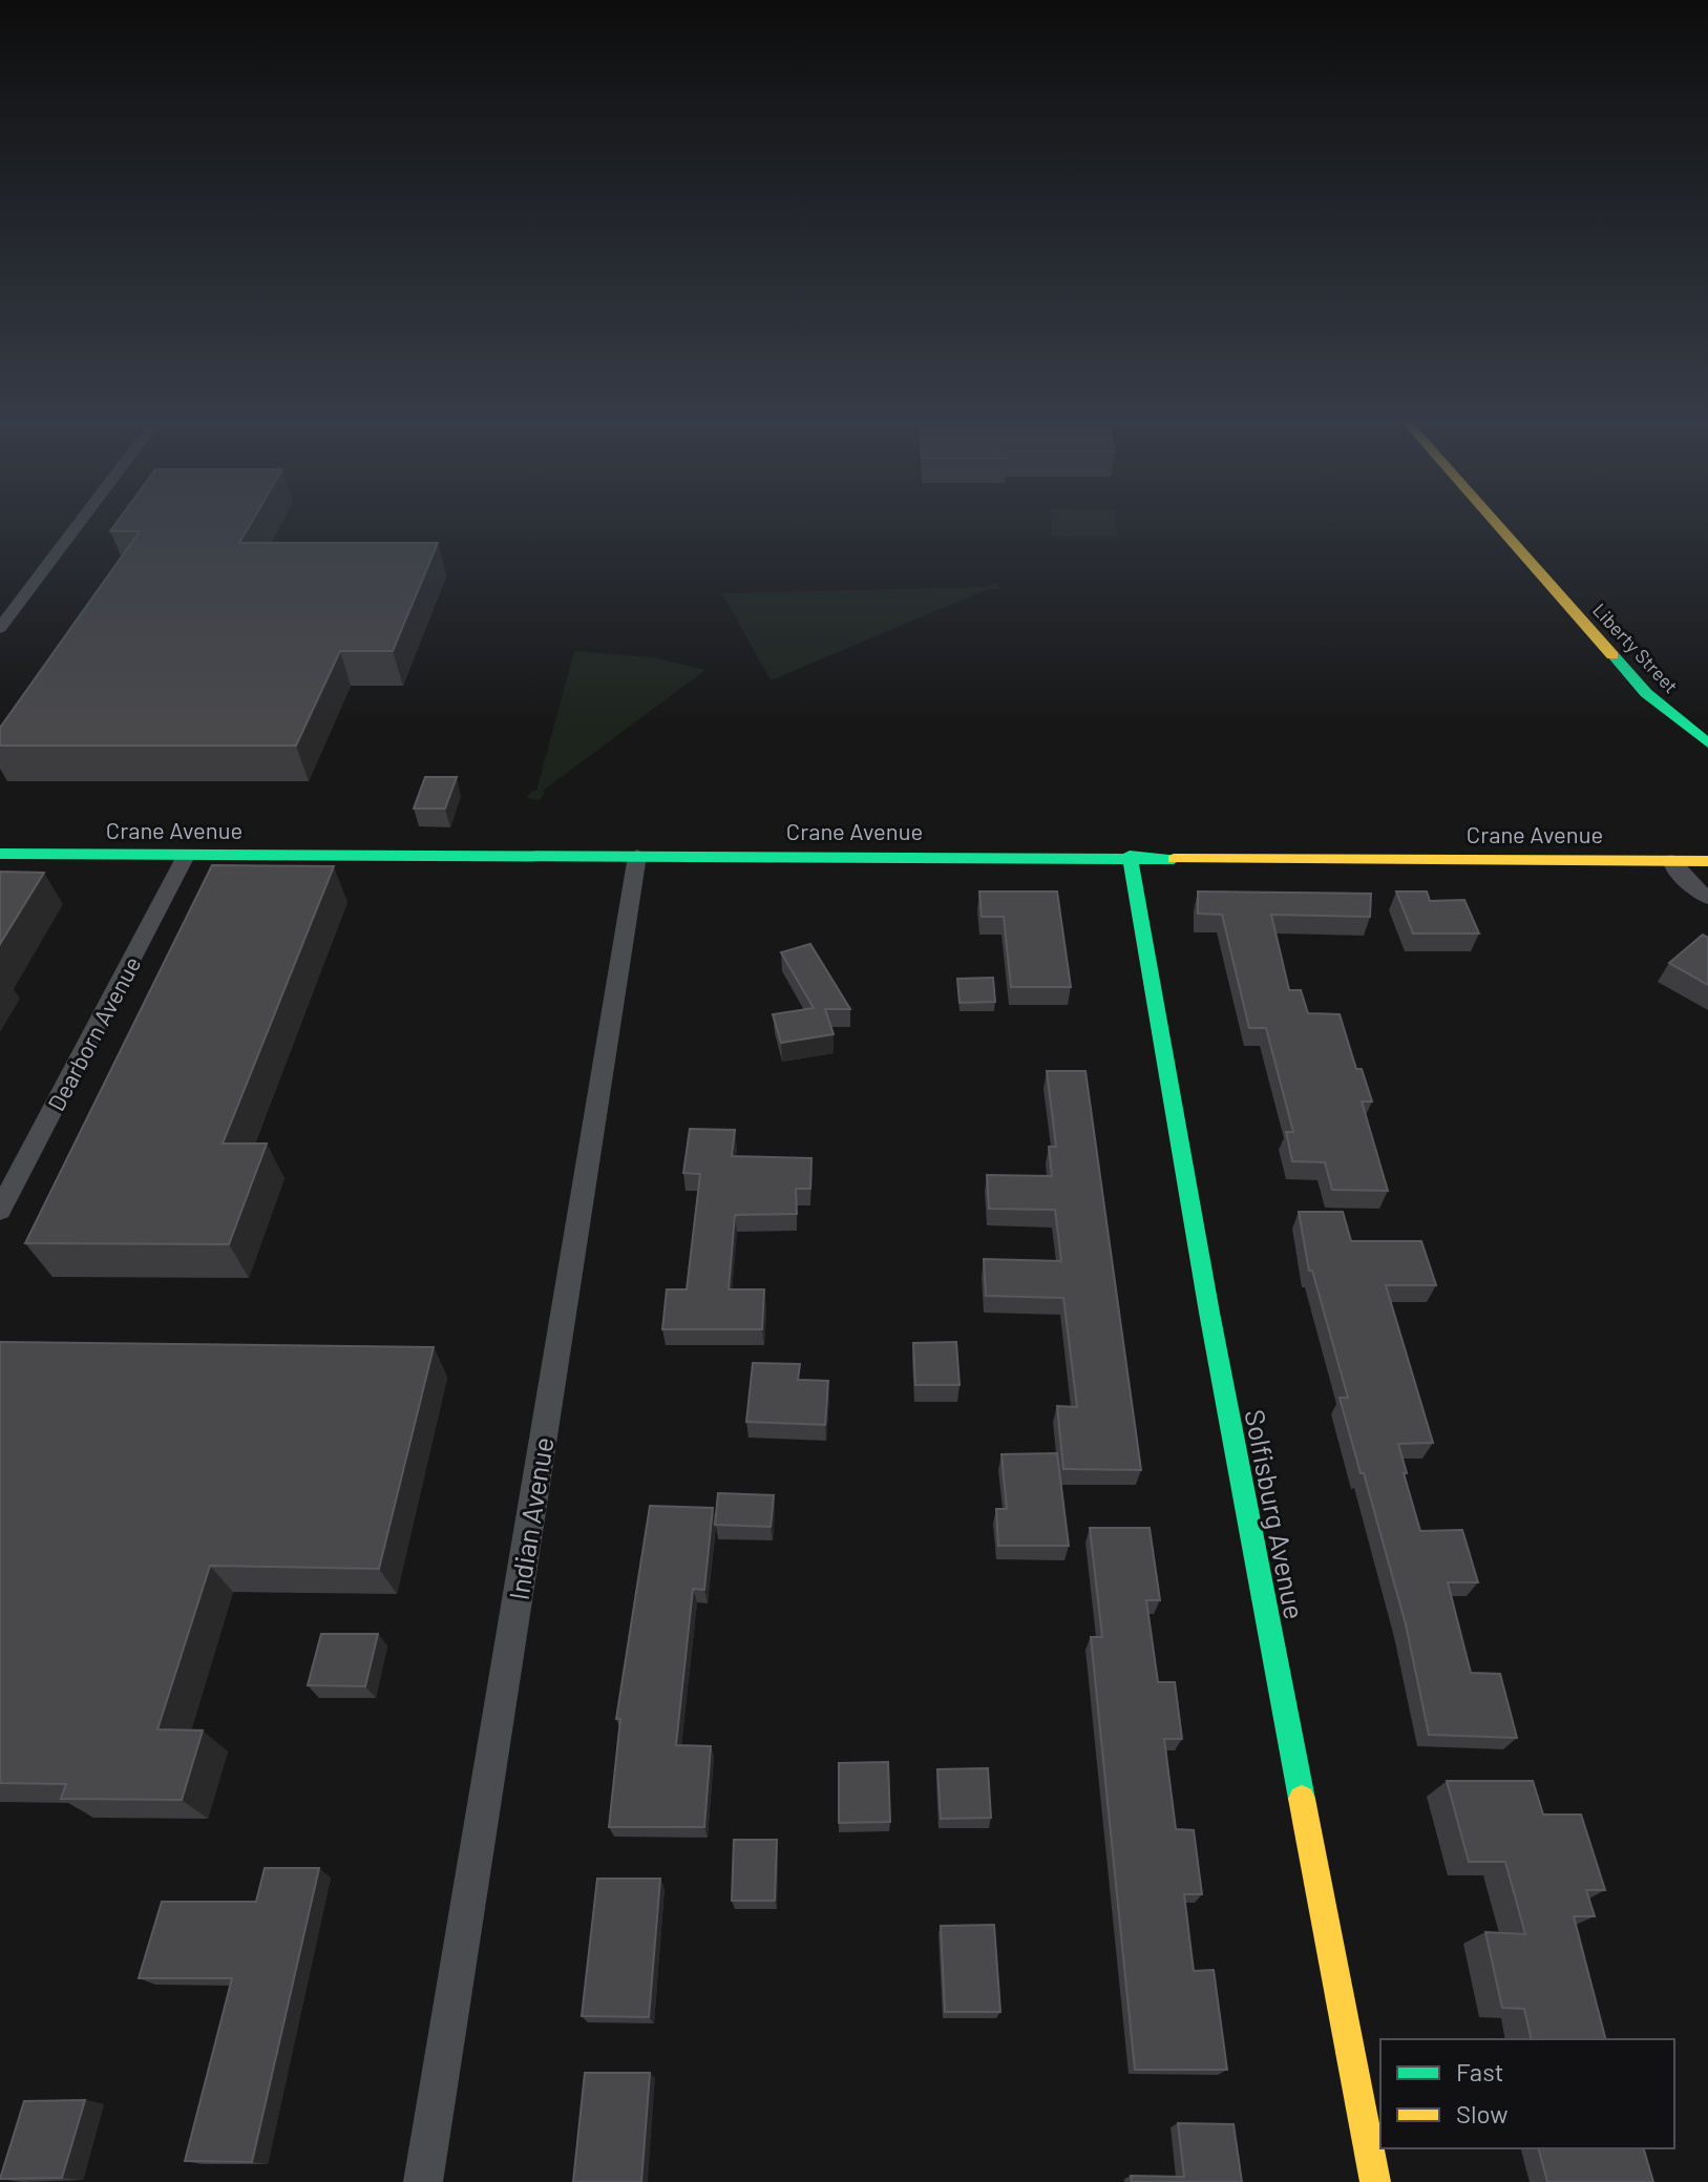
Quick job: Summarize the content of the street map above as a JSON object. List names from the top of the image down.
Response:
{
  "streets": {
    "street": [
      "Liberty Street",
      "Crane Avenue",
      "Dearborn Avenue",
      "Solfisburg Avenue",
      "Indian Avenue"
    ]
  },
  "crossings": [
    ["Crane Avenue", "Dearborn Avenue"],
    ["Crane Avenue", "Solfisburg Avenue"],
    ["Crane Avenue", "Indian Avenue"]
  ],
  "legend": ["Fast", "Slow"]
}
